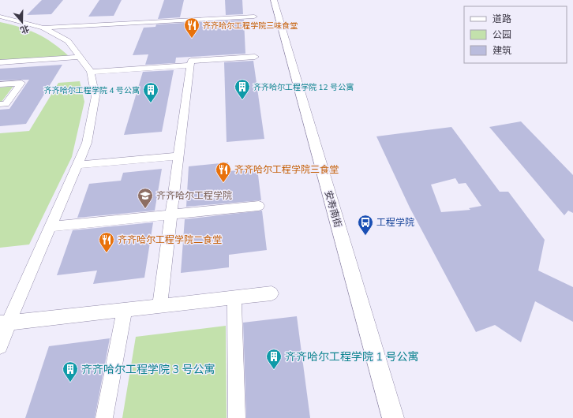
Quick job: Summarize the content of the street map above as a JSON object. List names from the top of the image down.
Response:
{
  "streets": {
    "street": ["安寿南街"]
  },
  "places": {
    "restaurant": ["齐齐哈尔工程学院三味食堂", "齐齐哈尔工程学院三食堂", "齐齐哈尔工程学院二食堂"],
    "building": [
      "齐齐哈尔工程学院 12 号公寓",
      "齐齐哈尔工程学院 4 号公寓",
      "齐齐哈尔工程学院 1 号公寓",
      "齐齐哈尔工程学院 3 号公寓"
    ],
    "school or university": ["齐齐哈尔工程学院"],
    "bus stop": ["工程学院"]
  },
  "legend": ["道路", "公园", "建筑"],
  "north": "bottom"
}
